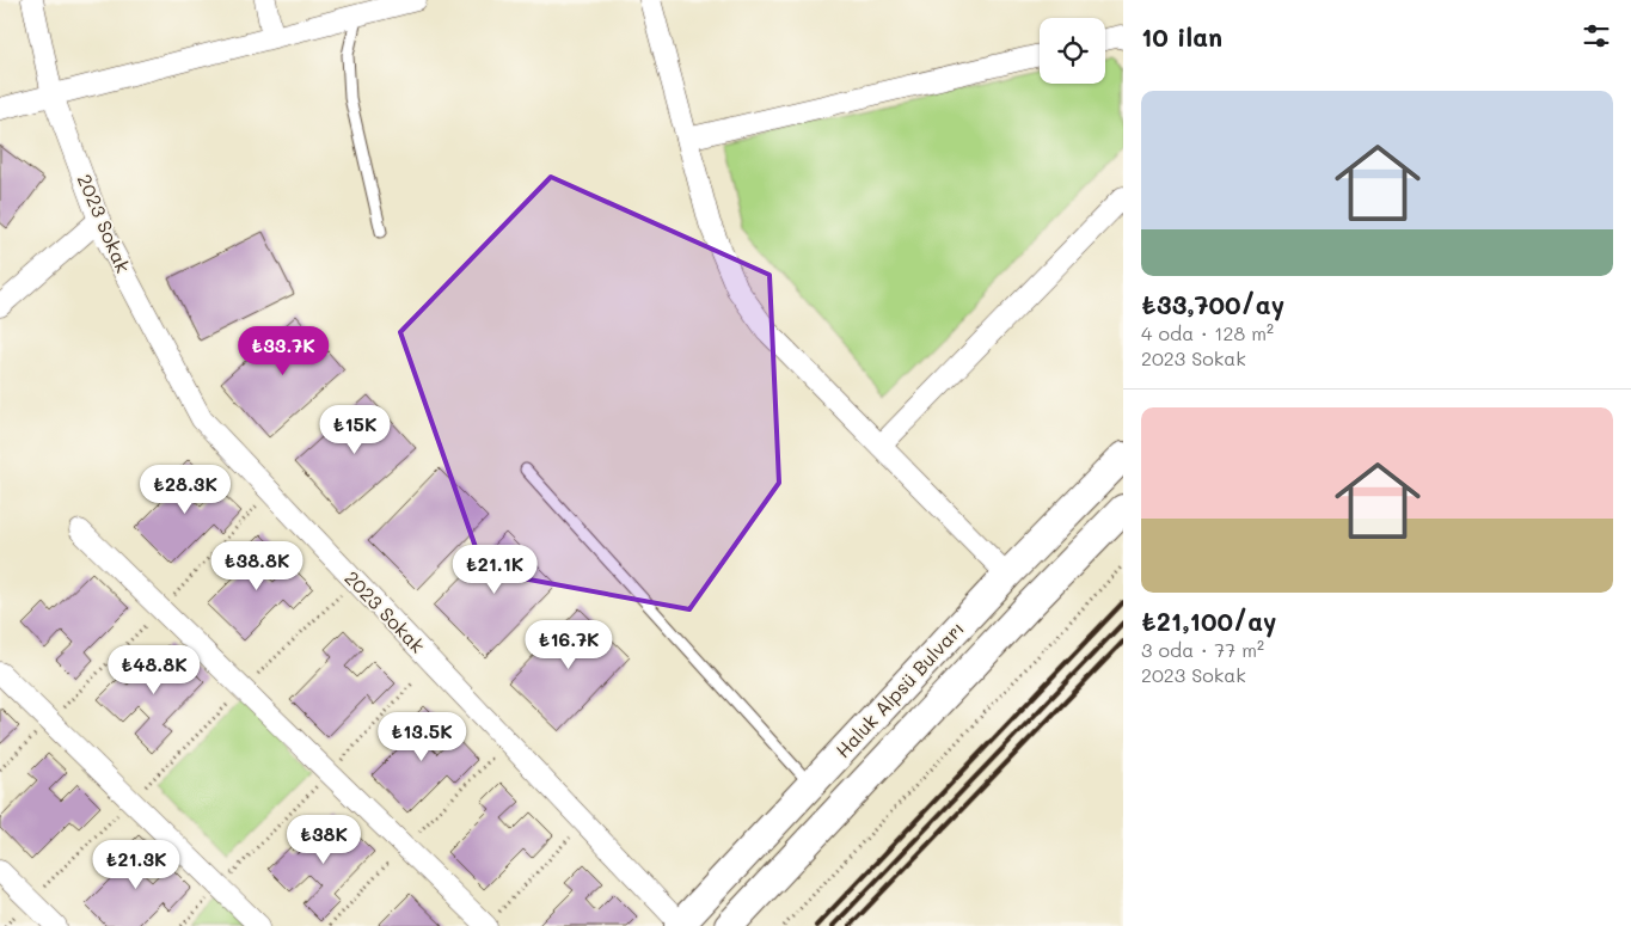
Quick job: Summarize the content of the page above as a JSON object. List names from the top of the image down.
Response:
{
  "streets": {
    "main road": ["Haluk Alpsü Bulvarı"],
    "street": ["2023 Sokak"]
  },
  "crossings": [
    ["2023 Sokak", "Haluk Alpsü Bulvarı"]
  ],
  "page": {
    "heading": "10 ilan",
    "list": [
      {
        "name": "₺33,700/ay",
        "note": "4 oda · 128 m² · 2023 Sokak"
      },
      {
        "name": "₺21,100/ay",
        "note": "3 oda · 77 m² · 2023 Sokak"
      }
    ],
    "price": [
      "₺33.7K",
      "₺15K",
      "₺28.3K",
      "₺38.8K",
      "₺21.1K",
      "₺16.7K",
      "₺48.8K",
      "₺13.5K",
      "₺38K",
      "₺21.3K"
    ]
  }
}
